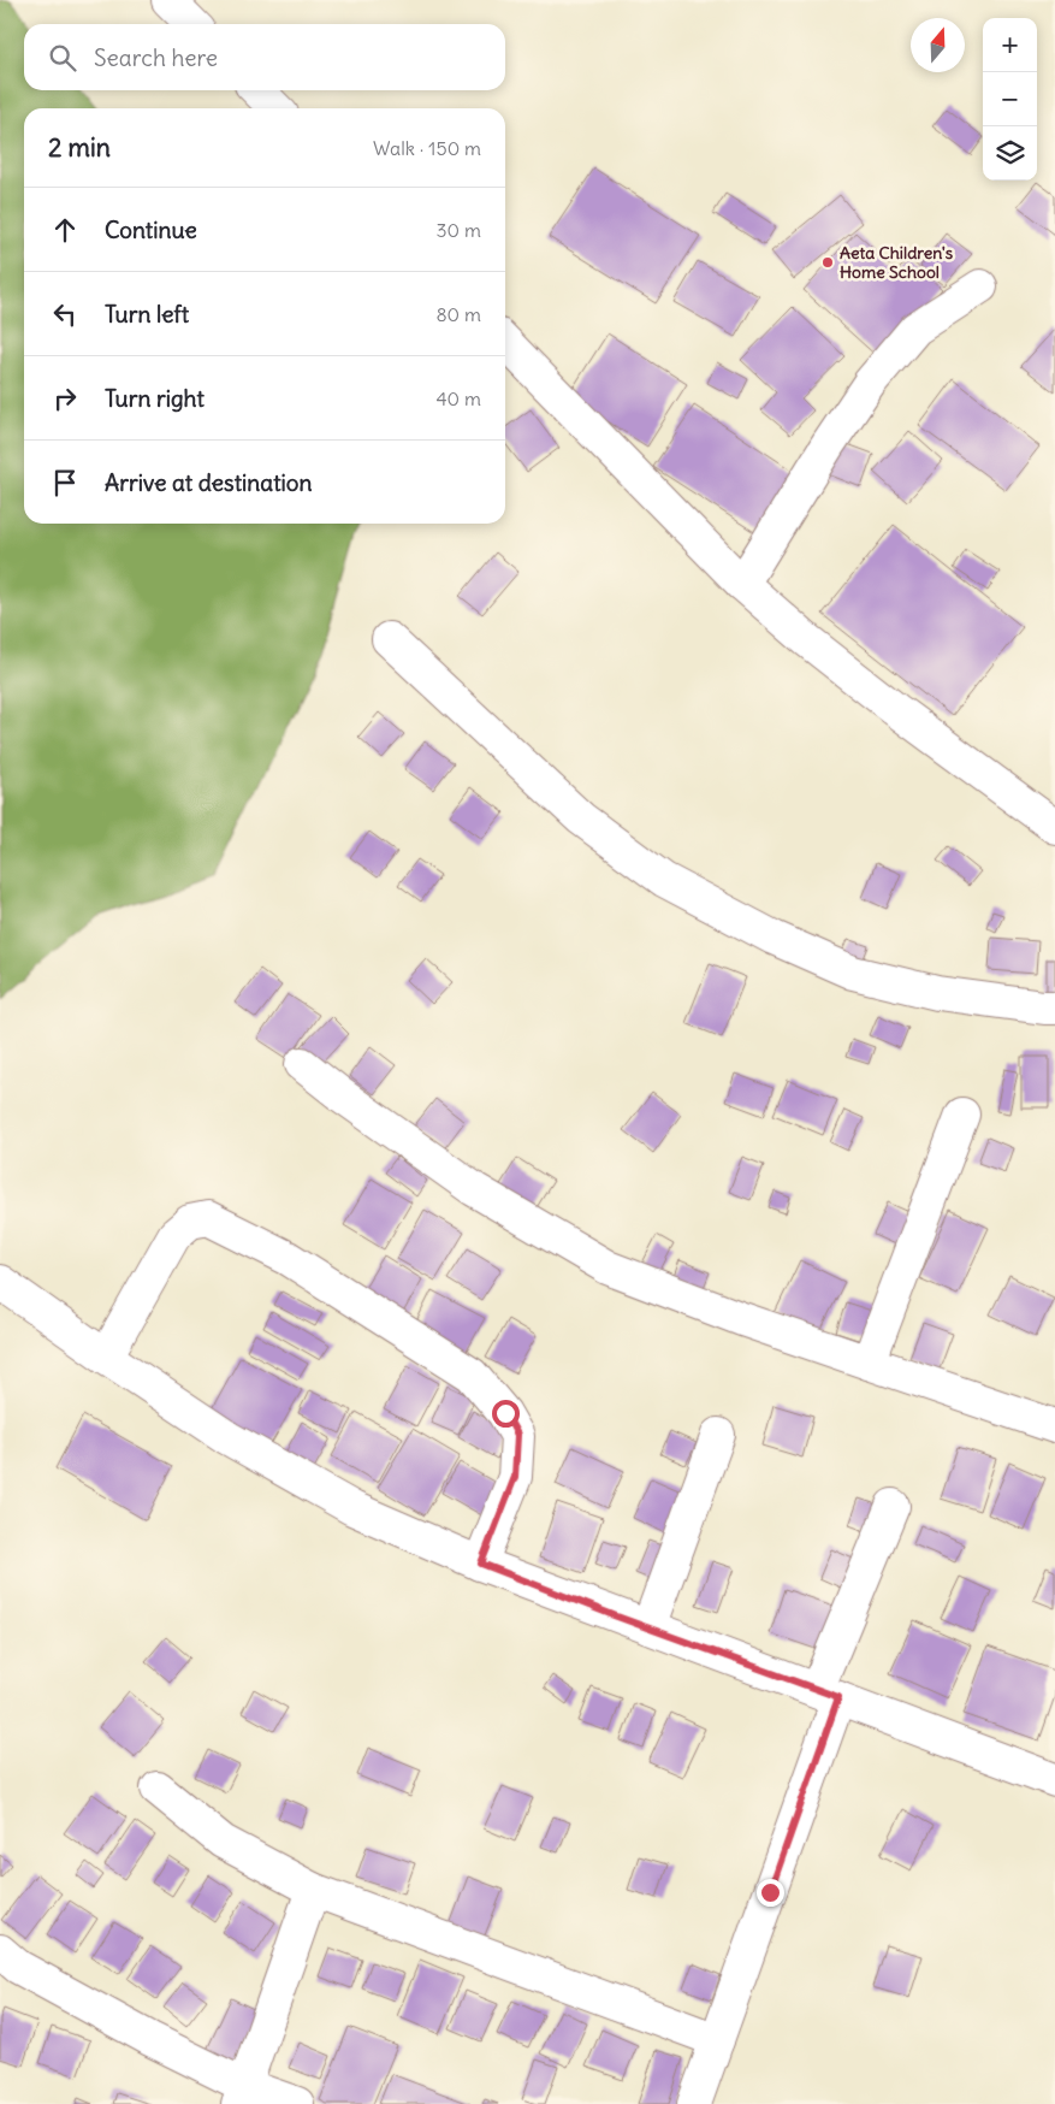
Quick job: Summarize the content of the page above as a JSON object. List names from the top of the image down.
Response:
{
  "places": ["Aeta Children's Home School"],
  "north": "top",
  "page": {
    "map_buttons": ["+", "−"],
    "search": "Search here",
    "heading": ["2 min", "Walk · 150 m"],
    "list": [
      ["Continue", "30 m"],
      ["Turn left", "80 m"],
      ["Turn right", "40 m"],
      "Arrive at destination"
    ]
  }
}
